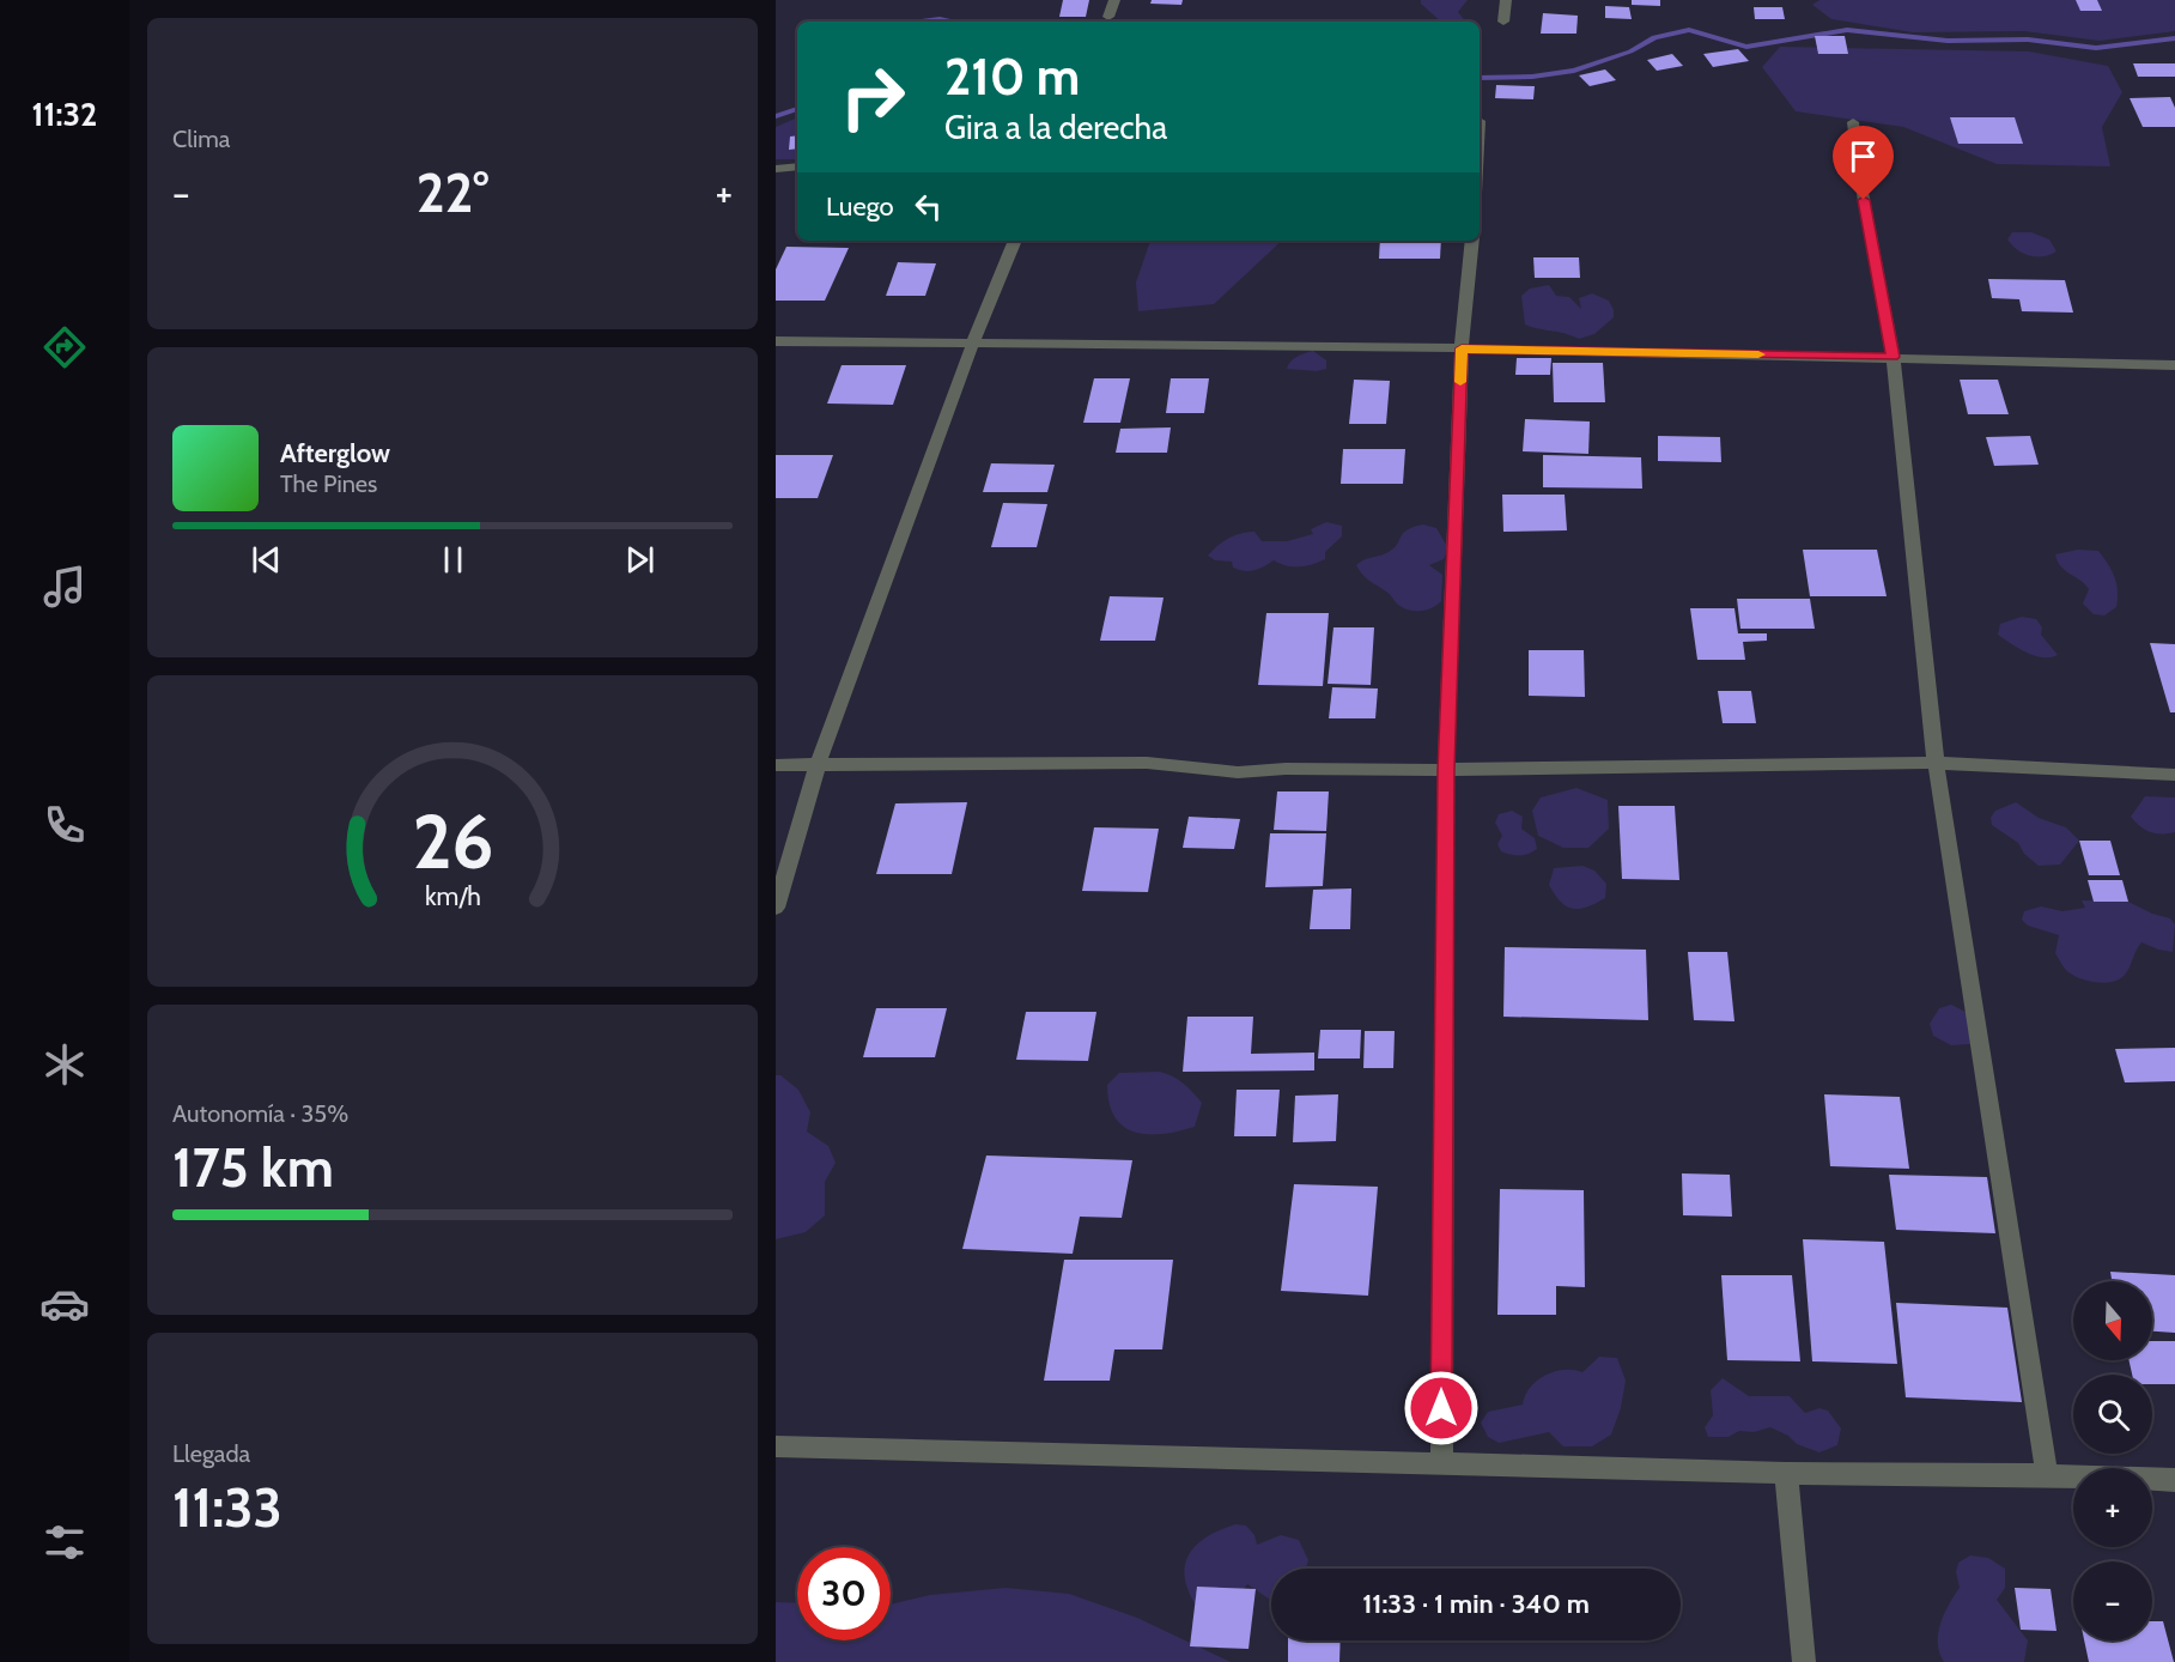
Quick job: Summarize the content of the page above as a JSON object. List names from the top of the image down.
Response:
{
  "north": "bottom",
  "page": {
    "tabs": "11:32",
    "tile": [
      "Clima",
      ["Autonomía · 35%", "175 km"],
      ["Llegada", "11:33"]
    ],
    "turn": ["210 m", "Gira a la derecha"],
    "heat": ["−", "22°", "+"],
    "then": "Luego",
    "song": ["Afterglow", "The Pines"],
    "map_buttons": ["+", "−"],
    "limit": "30",
    "trip": "11:33 · 1 min · 340 m",
    "gauge": ["26", "km/h"]
  }
}
